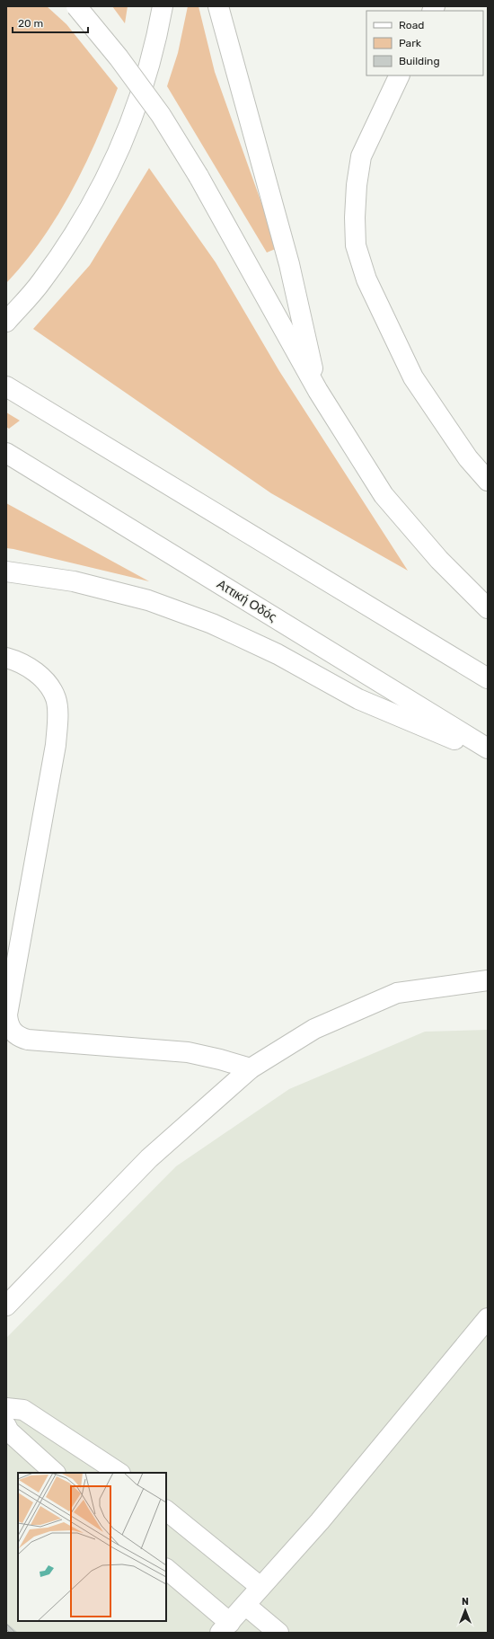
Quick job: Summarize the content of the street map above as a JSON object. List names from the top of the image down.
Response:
{
  "streets": {
    "main road": ["Αττική Οδός"]
  },
  "legend": ["Road", "Park", "Building"],
  "scale_bar": "20 m",
  "north": "top"
}
